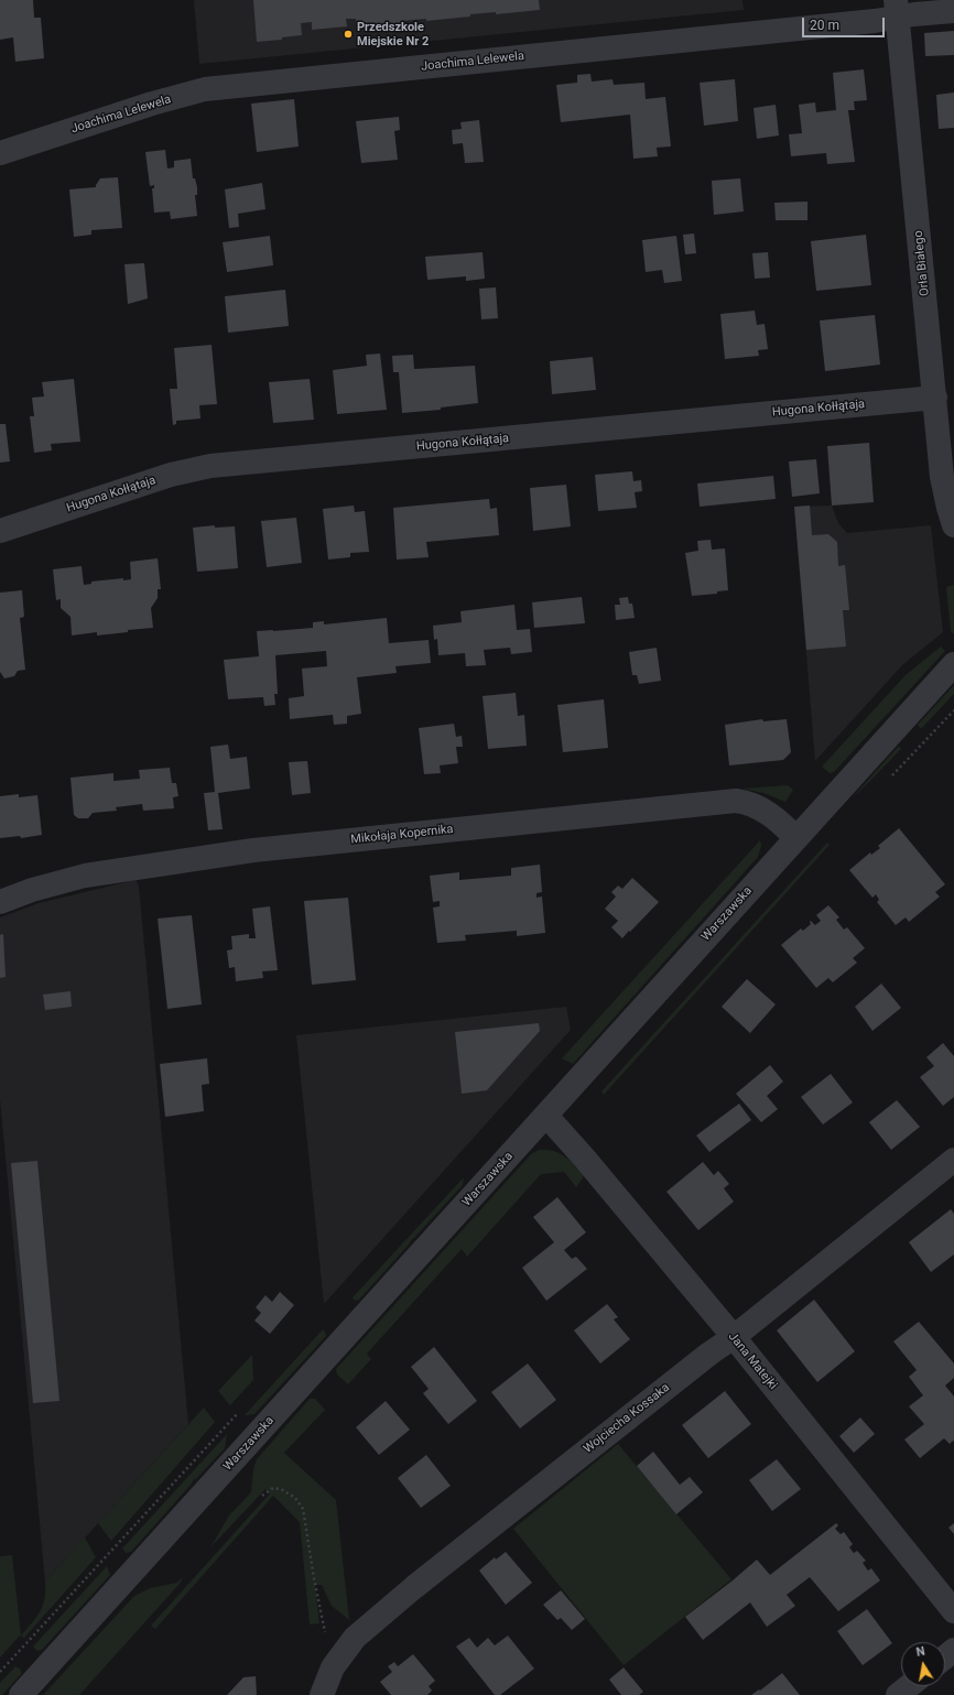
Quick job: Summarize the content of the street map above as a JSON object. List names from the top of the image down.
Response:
{
  "streets": {
    "street": [
      "Joachima Lelewela",
      "Orła Białego",
      "Hugona Kołłątaja",
      "Mikołaja Kopernika",
      "Warszawska",
      "Jana Matejki",
      "Wojciecha Kossaka"
    ]
  },
  "crossings": [
    ["Joachima Lelewela", "Orła Białego"],
    ["Orła Białego", "Hugona Kołłątaja"],
    ["Mikołaja Kopernika", "Warszawska"],
    ["Warszawska", "Jana Matejki"],
    ["Jana Matejki", "Wojciecha Kossaka"]
  ],
  "places": ["Przedszkole Miejskie Nr 2"],
  "scale_bar": "20 m",
  "north": "top"
}
